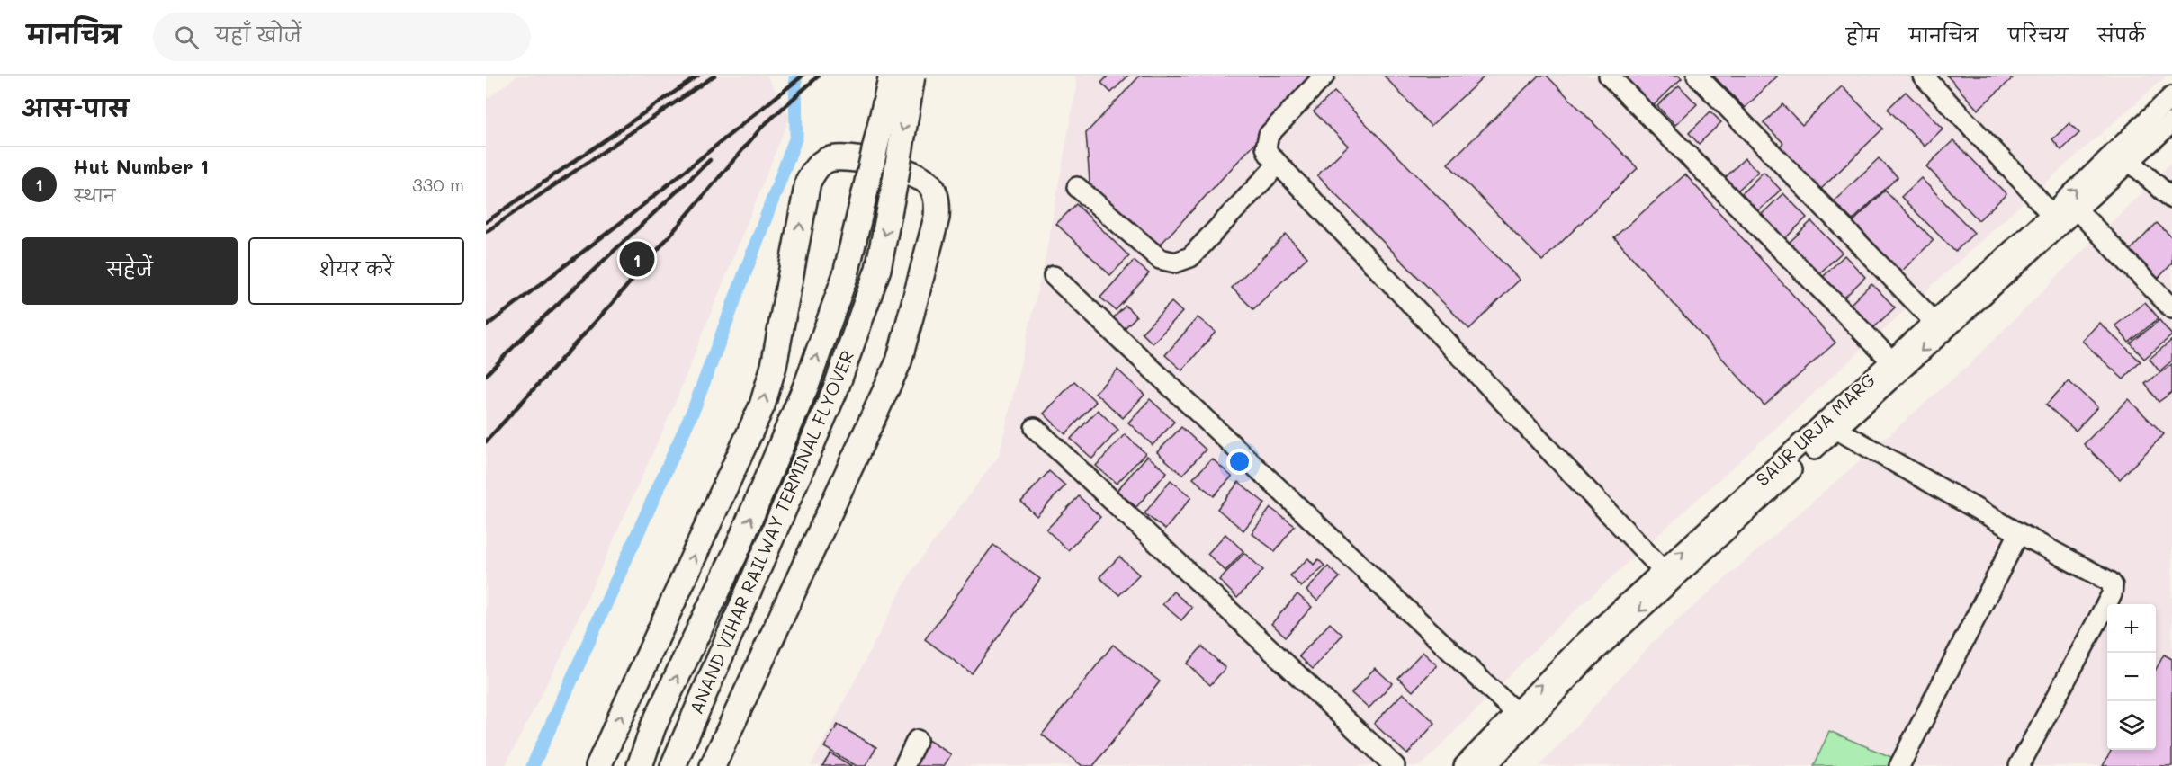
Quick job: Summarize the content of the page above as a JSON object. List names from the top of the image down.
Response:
{
  "streets": {
    "main road": ["ANAND VIHAR RAILWAY TERMINAL FLYOVER"],
    "street": ["SAUR URJA MARG"]
  },
  "page": {
    "header": "मानचित्र",
    "search": "यहाँ खोजें",
    "nav": [
      "होम",
      "मानचित्र",
      "परिचय",
      "संपर्क"
    ],
    "heading": "आस-पास",
    "list": [
      {
        "mark": "1",
        "name": "Hut Number 1",
        "note": "स्थान",
        "value": "330 m"
      }
    ],
    "buttons": ["सहेजें", "शेयर करें"],
    "pins": "1",
    "map_buttons": ["+", "−"]
  }
}
